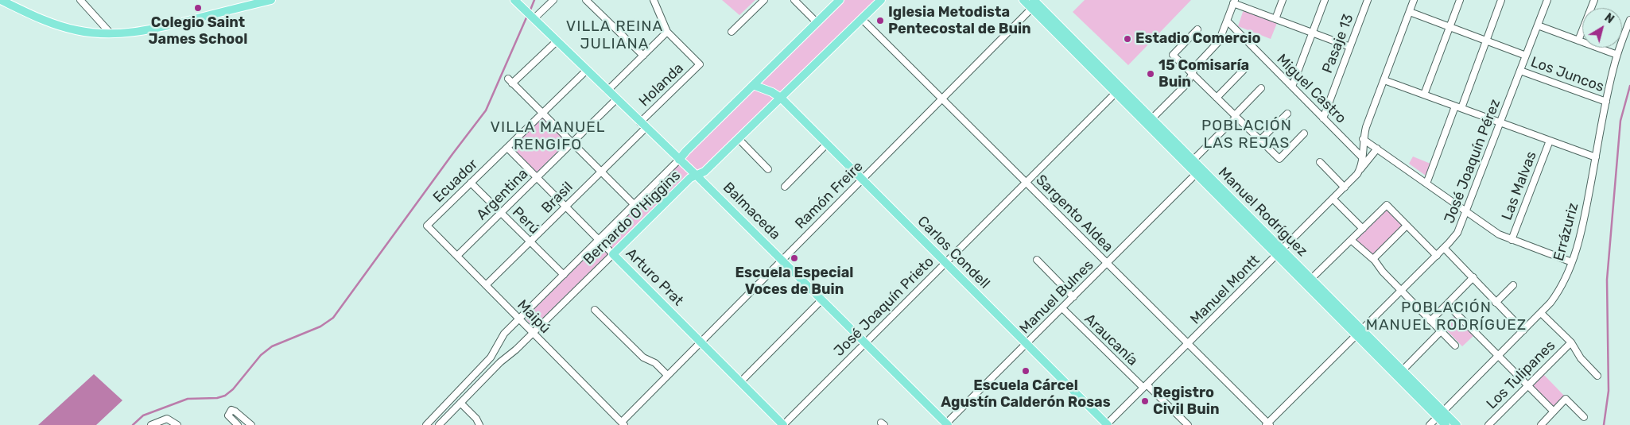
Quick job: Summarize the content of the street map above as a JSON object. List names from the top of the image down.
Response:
{
  "streets": {
    "main road": [
      "Balmaceda",
      "Manuel Rodríguez",
      "Bernardo O'Higgins",
      "Carlos Condell",
      "Arturo Prat"
    ],
    "street": [
      "Pasaje 13",
      "Los Juncos",
      "Holanda",
      "Miguel Castro",
      "José Joaquín Pérez",
      "Ecuador",
      "Las Malvas",
      "Argentina",
      "Ramón Freire",
      "Brasil",
      "Sargento Aldea",
      "Perú",
      "Errázuriz",
      "Manuel Montt",
      "Manuel Bulnes",
      "José Joaquín Prieto",
      "Maipú",
      "Araucanía",
      "Los Tulipanes"
    ]
  },
  "crossings": [
    ["Pasaje 13", "Miguel Castro"],
    ["Los Juncos", "José Joaquín Pérez"],
    ["Los Juncos", "Errázuriz"],
    ["Holanda", "Brasil"],
    ["Holanda", "Balmaceda"],
    ["José Joaquín Pérez", "Manuel Rodríguez"],
    ["José Joaquín Pérez", "Sargento Aldea"],
    ["Ecuador", "Balmaceda"],
    ["Ecuador", "Perú"],
    ["Ecuador", "Arturo Prat"],
    ["Ecuador", "Maipú"],
    ["Argentina", "Balmaceda"],
    ["Argentina", "Perú"],
    ["Argentina", "Arturo Prat"],
    ["Argentina", "Maipú"],
    ["Ramón Freire", "Balmaceda"],
    ["Ramón Freire", "Manuel Rodríguez"],
    ["Ramón Freire", "Sargento Aldea"],
    ["Ramón Freire", "Carlos Condell"],
    ["Ramón Freire", "Arturo Prat"],
    ["Ramón Freire", "Maipú"],
    ["Brasil", "Balmaceda"],
    ["Brasil", "Perú"],
    ["Brasil", "Arturo Prat"],
    ["Brasil", "Maipú"],
    ["Balmaceda", "Bernardo O'Higgins"],
    ["Balmaceda", "Manuel Bulnes"],
    ["Balmaceda", "José Joaquín Prieto"],
    ["Manuel Rodríguez", "Errázuriz"],
    ["Manuel Rodríguez", "Manuel Montt"],
    ["Manuel Rodríguez", "Manuel Bulnes"],
    ["Manuel Rodríguez", "José Joaquín Prieto"],
    ["Sargento Aldea", "Bernardo O'Higgins"],
    ["Sargento Aldea", "Manuel Montt"],
    ["Sargento Aldea", "Manuel Bulnes"],
    ["Sargento Aldea", "José Joaquín Prieto"],
    ["Bernardo O'Higgins", "Perú"],
    ["Bernardo O'Higgins", "Carlos Condell"],
    ["Bernardo O'Higgins", "Arturo Prat"],
    ["Bernardo O'Higgins", "Maipú"],
    ["Carlos Condell", "Manuel Montt"],
    ["Carlos Condell", "Manuel Bulnes"],
    ["Carlos Condell", "José Joaquín Prieto"],
    ["Arturo Prat", "José Joaquín Prieto"],
    ["Manuel Montt", "Araucanía"],
    ["Manuel Bulnes", "Araucanía"]
  ],
  "districts": [
    "VILLA REINA JULIANA",
    "POBLACIÓN LAS REJAS",
    "VILLA MANUEL RENGIFO",
    "POBLACIÓN MANUEL RODRÍGUEZ"
  ],
  "places": [
    "Colegio Saint James School",
    "Iglesia Metodista Pentecostal de Buin",
    "Estadio Comercio",
    "15 Comisaría Buin",
    "Escuela Especial Voces de Buin",
    "Escuela Cárcel Agustín Calderón Rosas",
    "Registro Civil Buin"
  ],
  "north": "top right"
}
